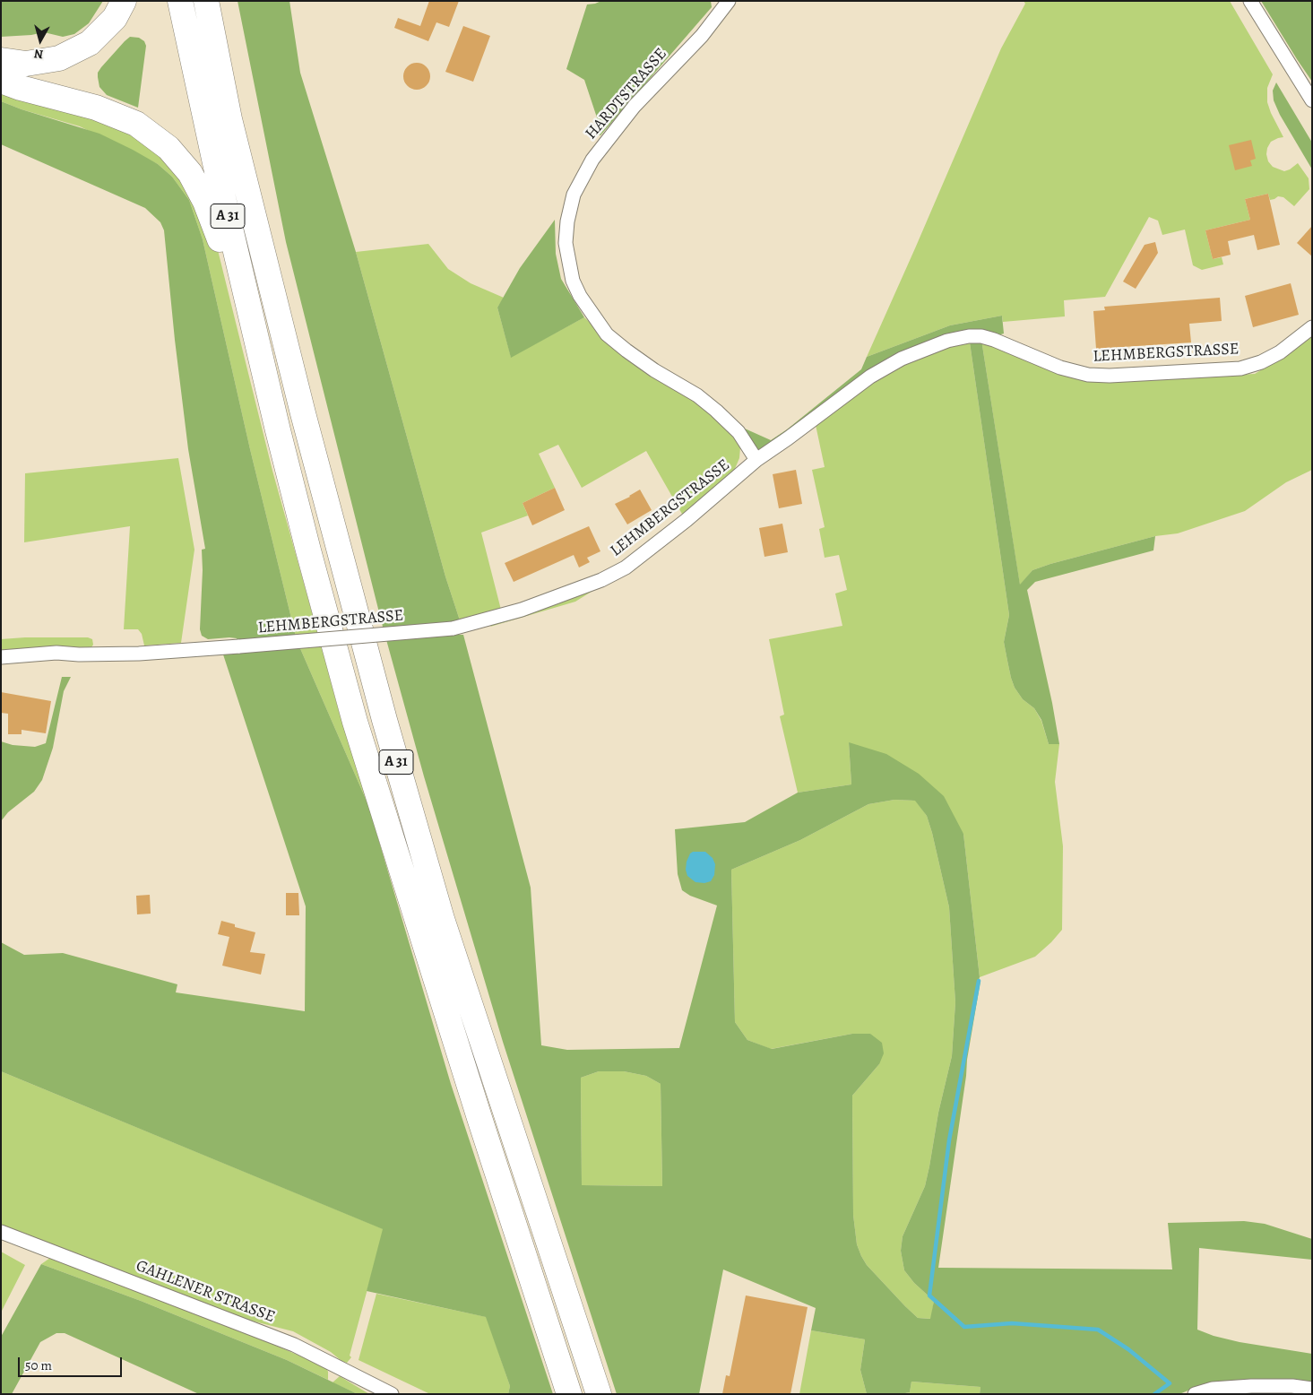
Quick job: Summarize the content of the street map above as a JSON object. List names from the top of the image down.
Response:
{
  "streets": {
    "highway": ["A 31"],
    "street": ["HARDTSTRASSE", "LEHMBERGSTRASSE", "GAHLENER STRASSE"]
  },
  "crossings": [
    ["HARDTSTRASSE", "LEHMBERGSTRASSE"]
  ],
  "scale_bar": "50 m",
  "north": "bottom"
}
